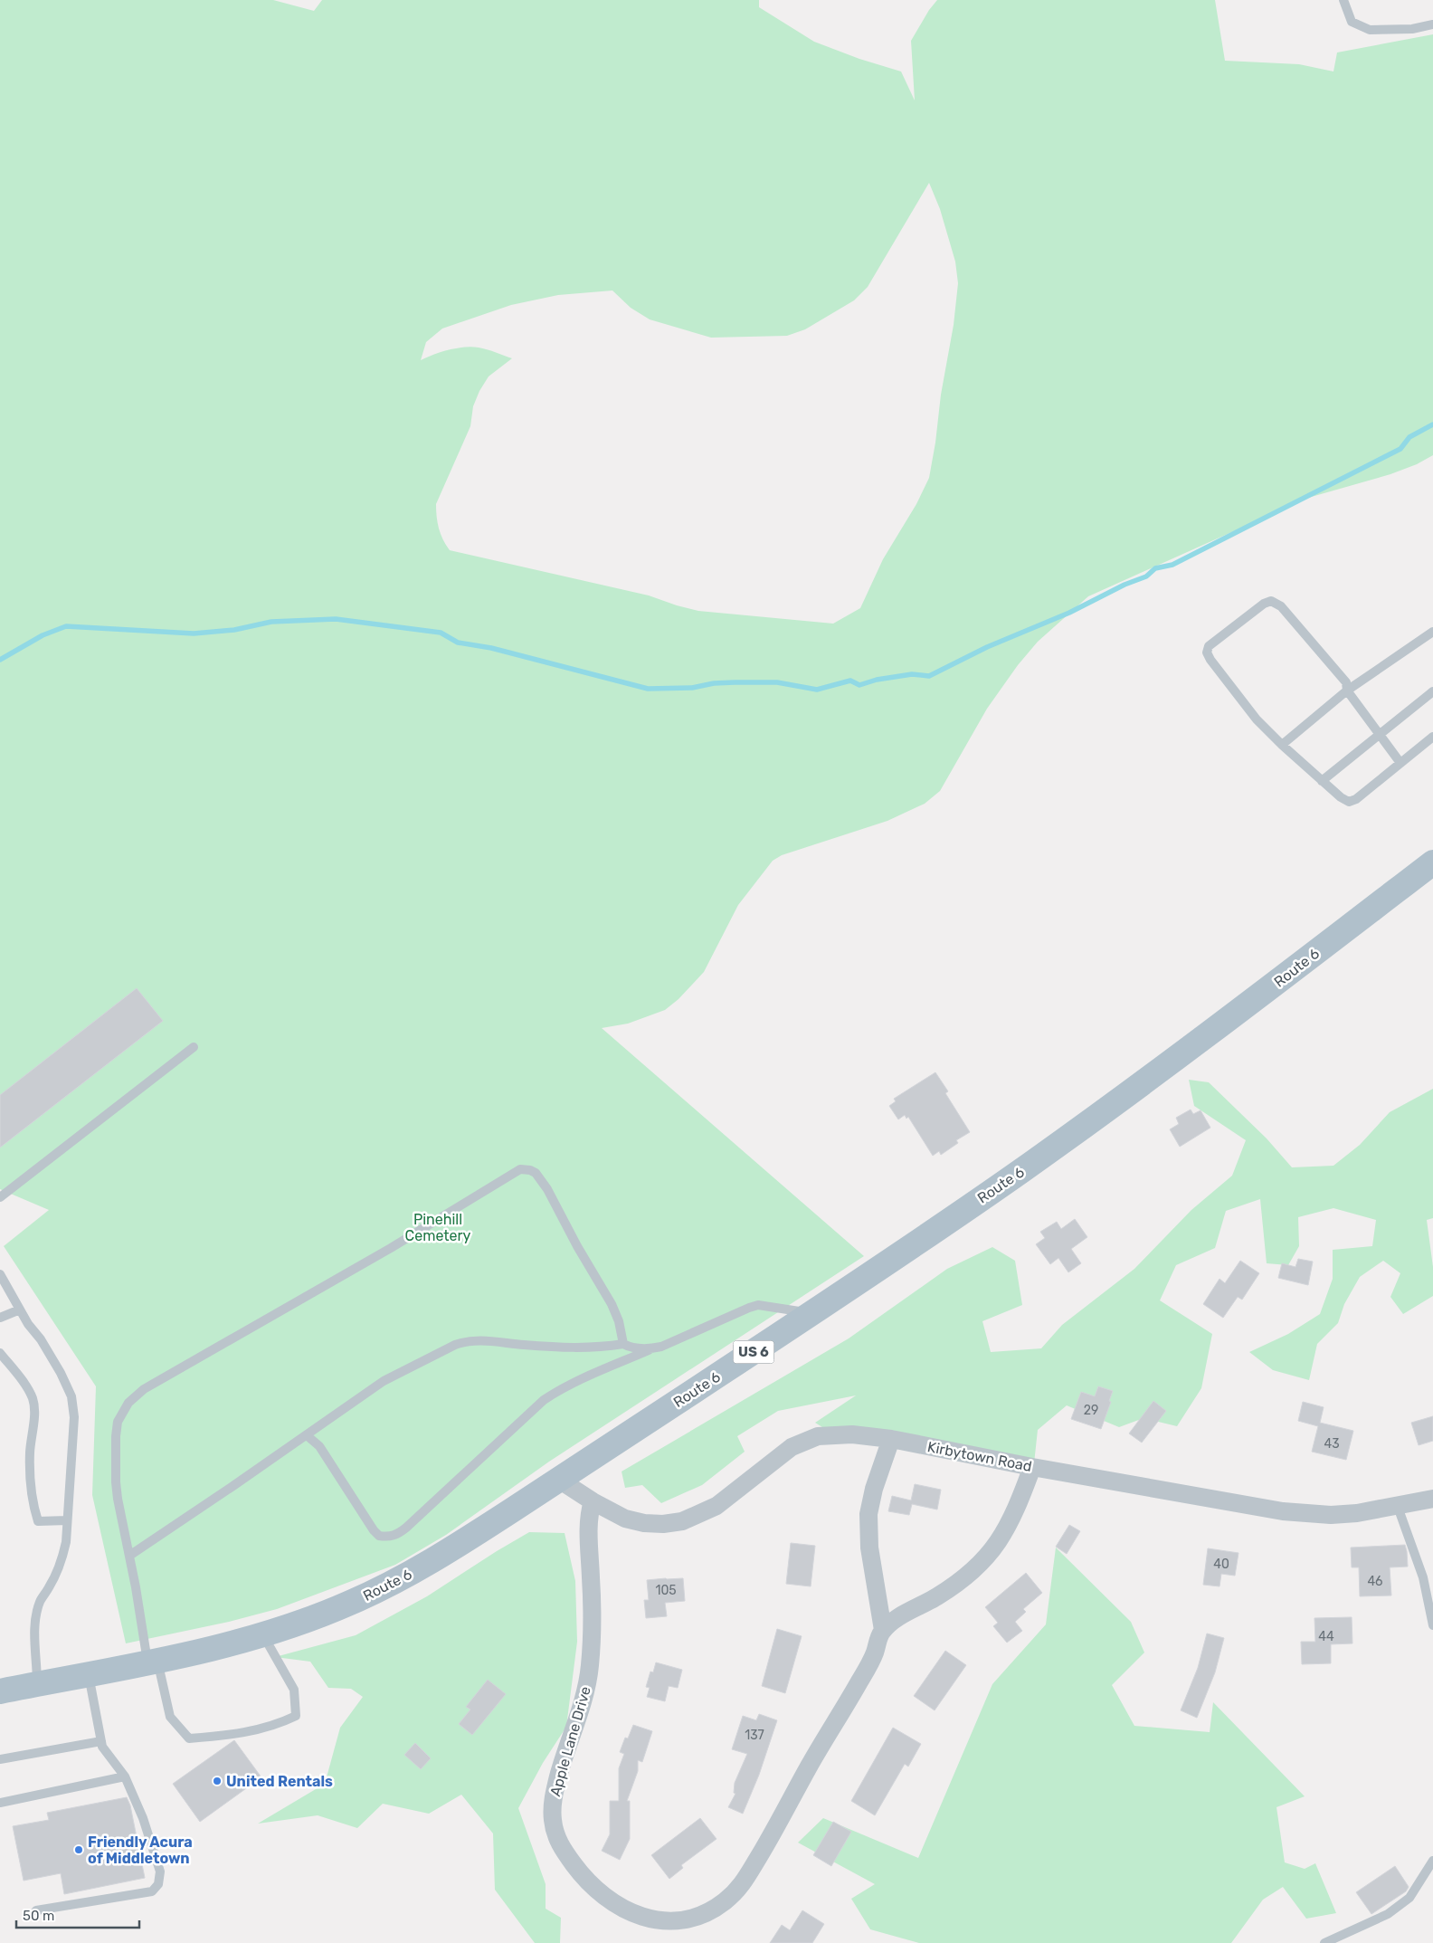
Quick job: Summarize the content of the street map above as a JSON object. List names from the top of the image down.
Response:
{
  "streets": {
    "main road": ["Route 6", "US 6"],
    "street": ["Kirbytown Road", "Apple Lane Drive"]
  },
  "crossings": [
    ["Route 6", "Kirbytown Road"],
    ["Kirbytown Road", "Apple Lane Drive"]
  ],
  "parks": ["Pinehill Cemetery"],
  "places": ["United Rentals", "Friendly Acura of Middletown"],
  "house_numbers": [
    "29",
    "43",
    "40",
    "46",
    "105",
    "44",
    "137"
  ],
  "scale_bar": "50 m"
}
